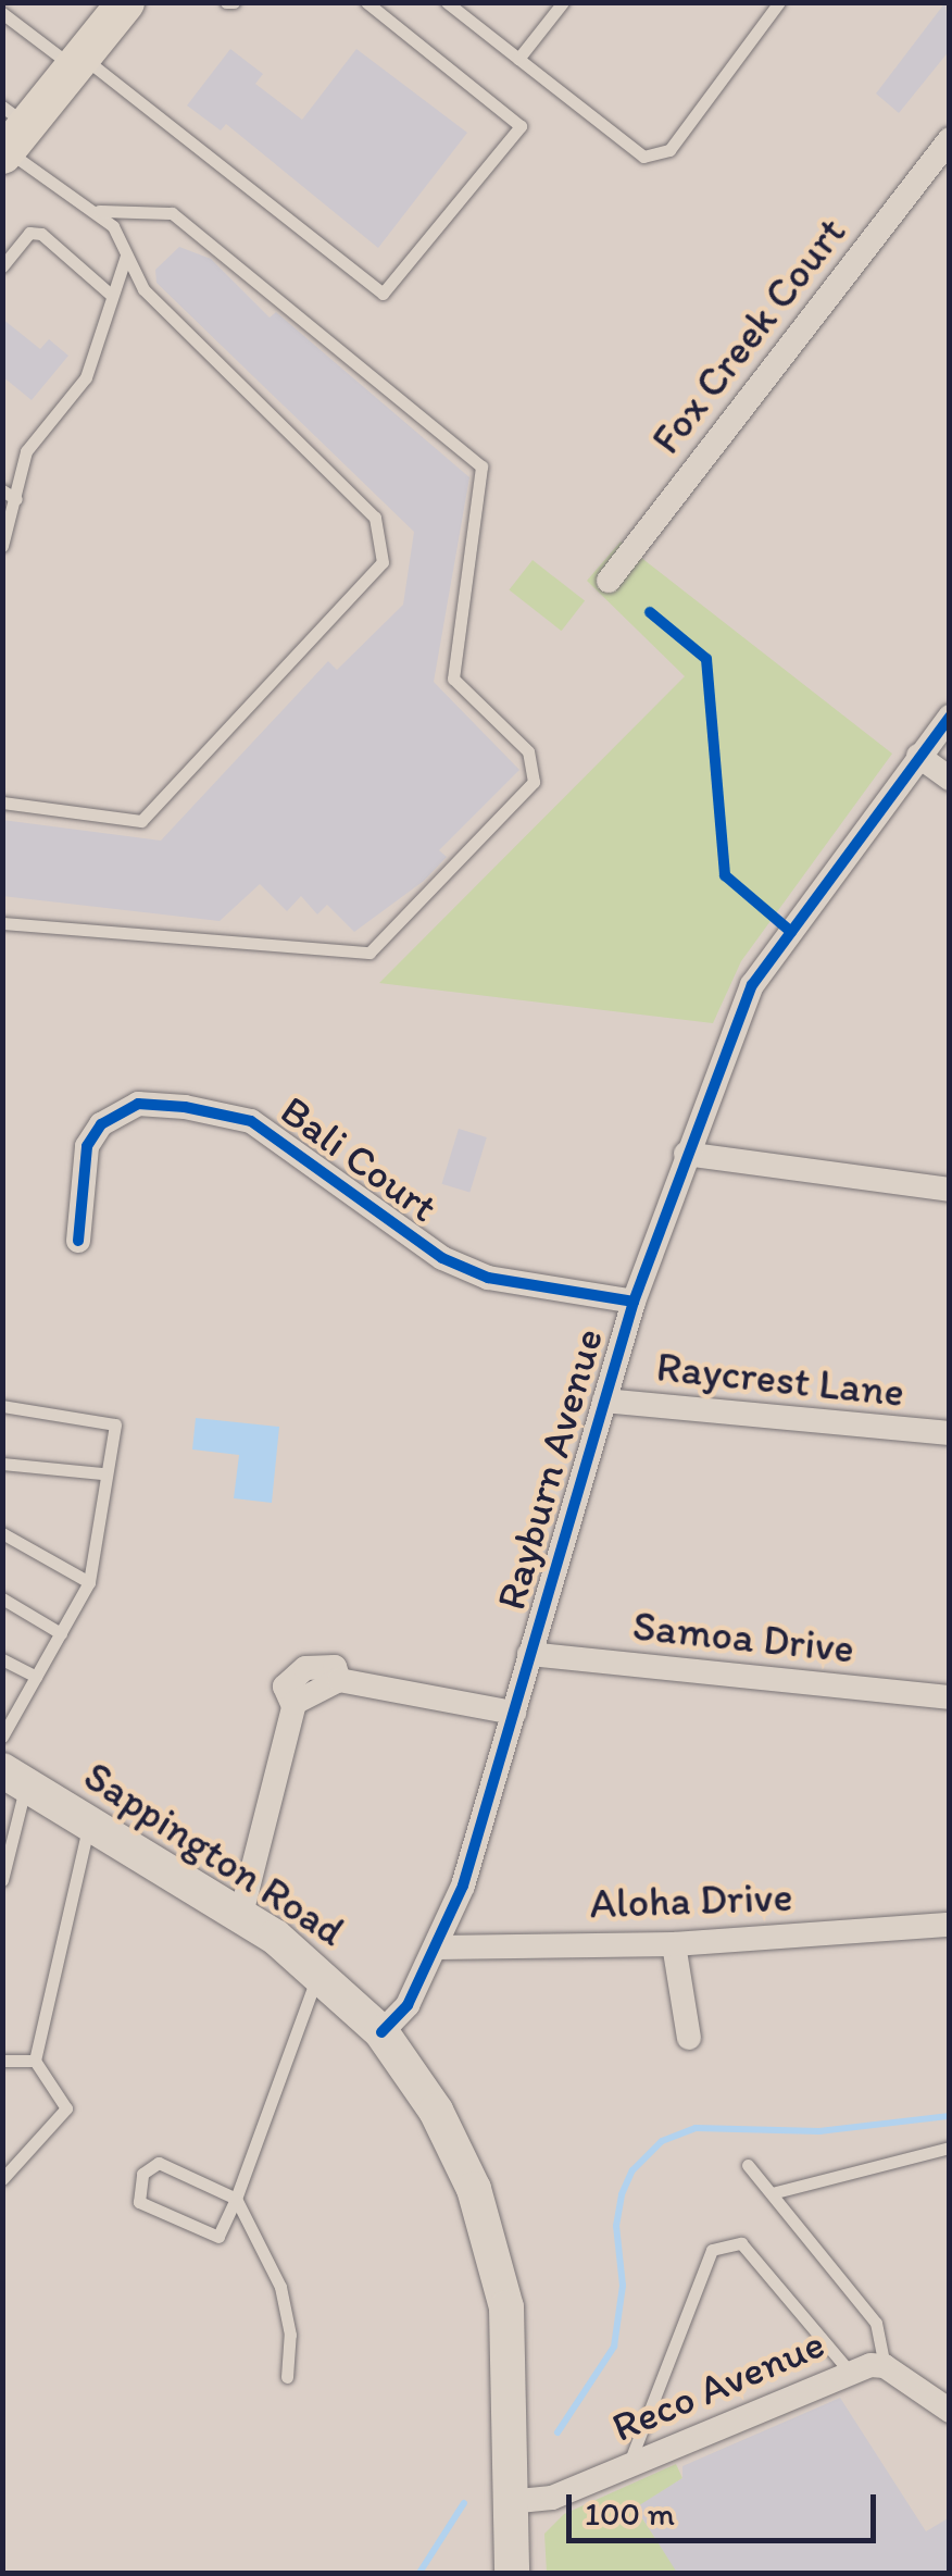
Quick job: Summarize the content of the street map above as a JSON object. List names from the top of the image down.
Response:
{
  "streets": {
    "main road": ["Sappington Road"],
    "street": [
      "Fox Creek Court",
      "Bali Court",
      "Raycrest Lane",
      "Rayburn Avenue",
      "Samoa Drive",
      "Aloha Drive",
      "Reco Avenue"
    ]
  },
  "crossings": [
    ["Bali Court", "Rayburn Avenue"],
    ["Raycrest Lane", "Rayburn Avenue"],
    ["Rayburn Avenue", "Samoa Drive"],
    ["Rayburn Avenue", "Sappington Road"],
    ["Rayburn Avenue", "Aloha Drive"],
    ["Sappington Road", "Reco Avenue"]
  ],
  "scale_bar": "100 m"
}
